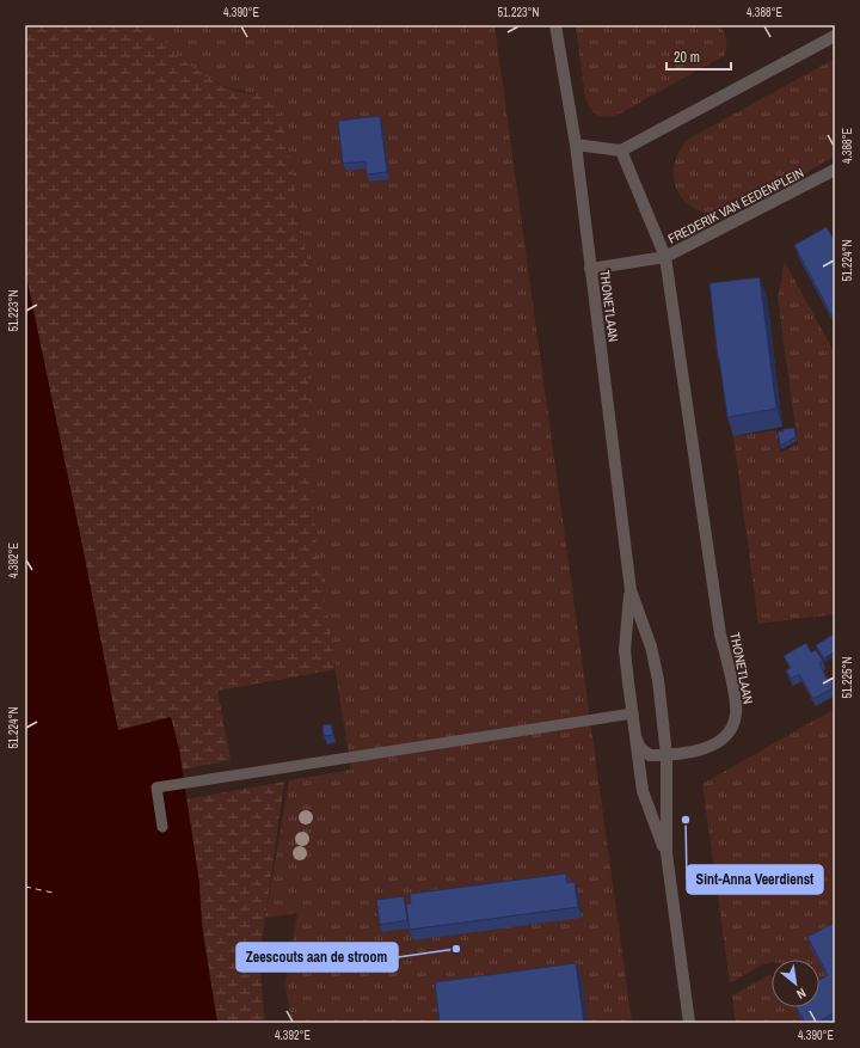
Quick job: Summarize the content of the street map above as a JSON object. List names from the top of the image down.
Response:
{
  "streets": {
    "street": ["FREDERIK VAN EEDENPLEIN", "THONETLAAN"]
  },
  "crossings": [
    ["FREDERIK VAN EEDENPLEIN", "THONETLAAN"]
  ],
  "places": ["Sint-Anna Veerdienst", "Zeescouts aan de stroom"],
  "scale_bar": "20 m",
  "north": "bottom right",
  "coordinates": [
    "4.390°E",
    "51.223°N",
    "4.388°E",
    "51.224°N",
    "4.392°E",
    "51.225°N"
  ]
}
